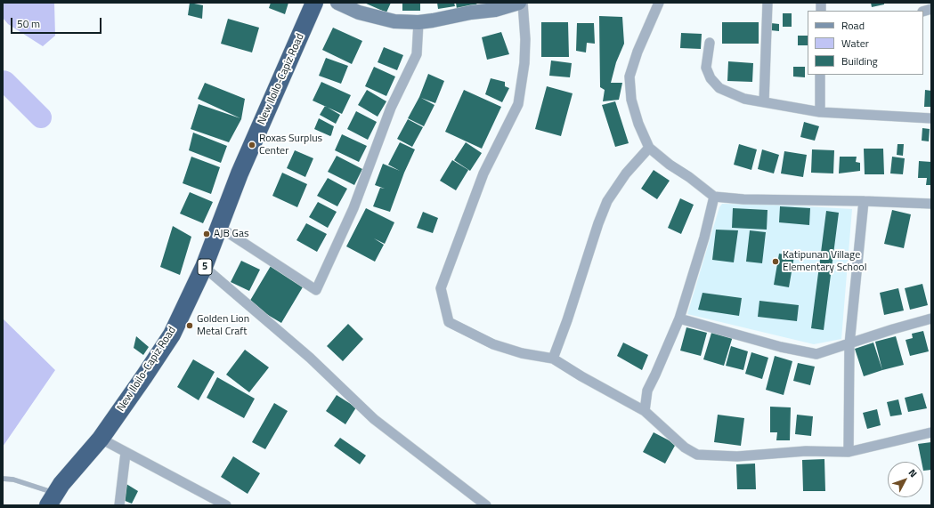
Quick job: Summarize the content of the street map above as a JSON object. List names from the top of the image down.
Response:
{
  "streets": {
    "highway": ["New Iloilo-Capiz Road", "5"]
  },
  "places": [
    "Roxas Surplus Center",
    "AJB Gas",
    "Katipunan Village Elementary School",
    "Golden Lion Metal Craft"
  ],
  "legend": ["Road", "Water", "Building"],
  "scale_bar": "50 m",
  "north": "top right"
}
